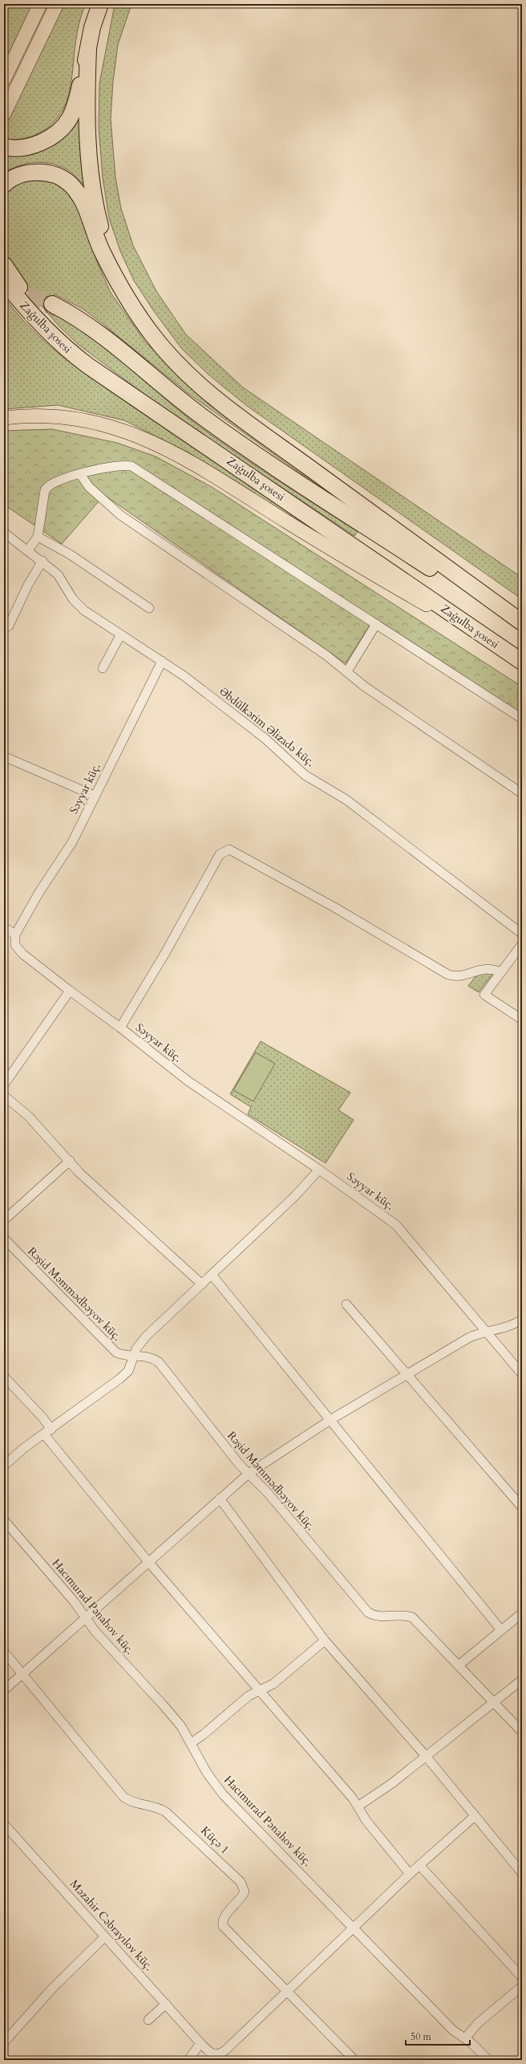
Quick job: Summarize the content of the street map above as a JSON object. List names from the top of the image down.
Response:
{
  "streets": {
    "highway": ["Zağulba şosesi"],
    "street": [
      "Əbdülkərim Əlizadə küç.",
      "Səyyar küç.",
      "Rəşid Məmmədbəyov küç.",
      "Hacımurad Pənahov küç.",
      "Küçə 1",
      "Məzahir Cəbrayılov küç."
    ]
  },
  "crossings": [
    ["Əbdülkərim Əlizadə küç.", "Səyyar küç."],
    ["Küçə 1", "Məzahir Cəbrayılov küç."]
  ],
  "scale_bar": "50 m"
}
